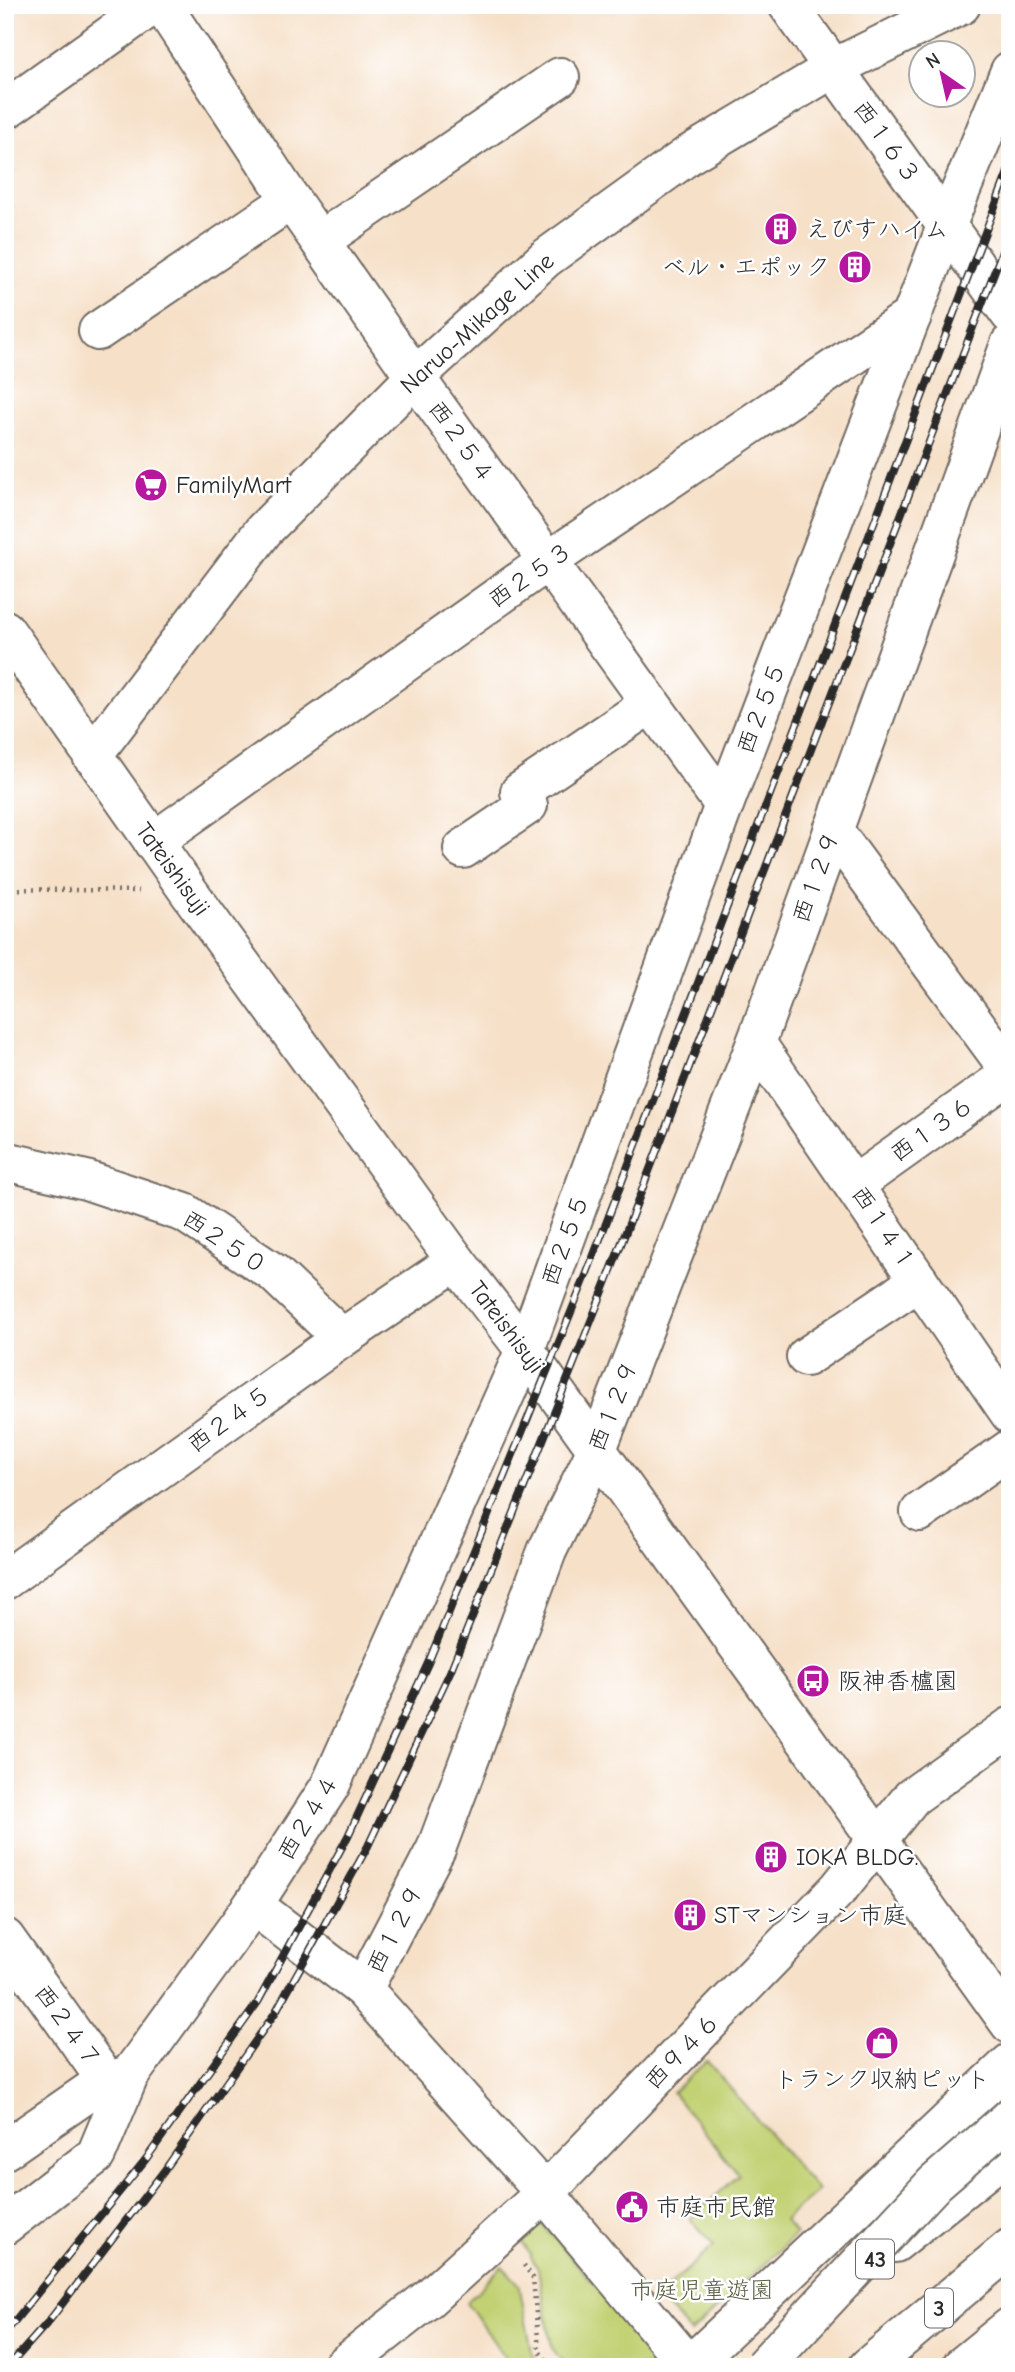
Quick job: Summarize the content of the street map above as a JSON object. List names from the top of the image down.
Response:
{
  "streets": {
    "main road": [
      "西１６３",
      "Naruo-Mikage Line",
      "西２５４",
      "西２５３",
      "西２５５",
      "Tateishisuji",
      "西１２９",
      "西１３６",
      "西１４１",
      "西２５０",
      "西２４５",
      "西２４４",
      "西２４７",
      "西９４６",
      "43",
      "3"
    ]
  },
  "crossings": [
    ["西１６３", "Naruo-Mikage Line"],
    ["西１６３", "西２５５"],
    ["Naruo-Mikage Line", "西２５４"],
    ["Naruo-Mikage Line", "Tateishisuji"],
    ["西２５４", "西２５３"],
    ["西２５４", "西２５５"],
    ["西２５３", "西２５５"],
    ["西２５３", "Tateishisuji"],
    ["西２５５", "Tateishisuji"],
    ["西２５５", "西２４４"],
    ["Tateishisuji", "西１２９"],
    ["Tateishisuji", "西２４５"],
    ["Tateishisuji", "西２４４"],
    ["Tateishisuji", "西９４６"],
    ["西１２９", "西１４１"],
    ["西１２９", "西９４６"],
    ["西１３６", "西１４１"],
    ["西２５０", "西２４５"],
    ["西２４４", "西２４７"]
  ],
  "parks": ["市庭児童遊園"],
  "places": {
    "building": [
      "えびすハイム",
      "ベル・エポック",
      "IOKA BLDG.",
      "STマンション市庭"
    ],
    "supermarket": ["FamilyMart"],
    "bus stop": ["阪神香櫨園"],
    "shop": ["トランク収納ピット"],
    "public building": ["市庭市民館"]
  },
  "north": "top left"
}
